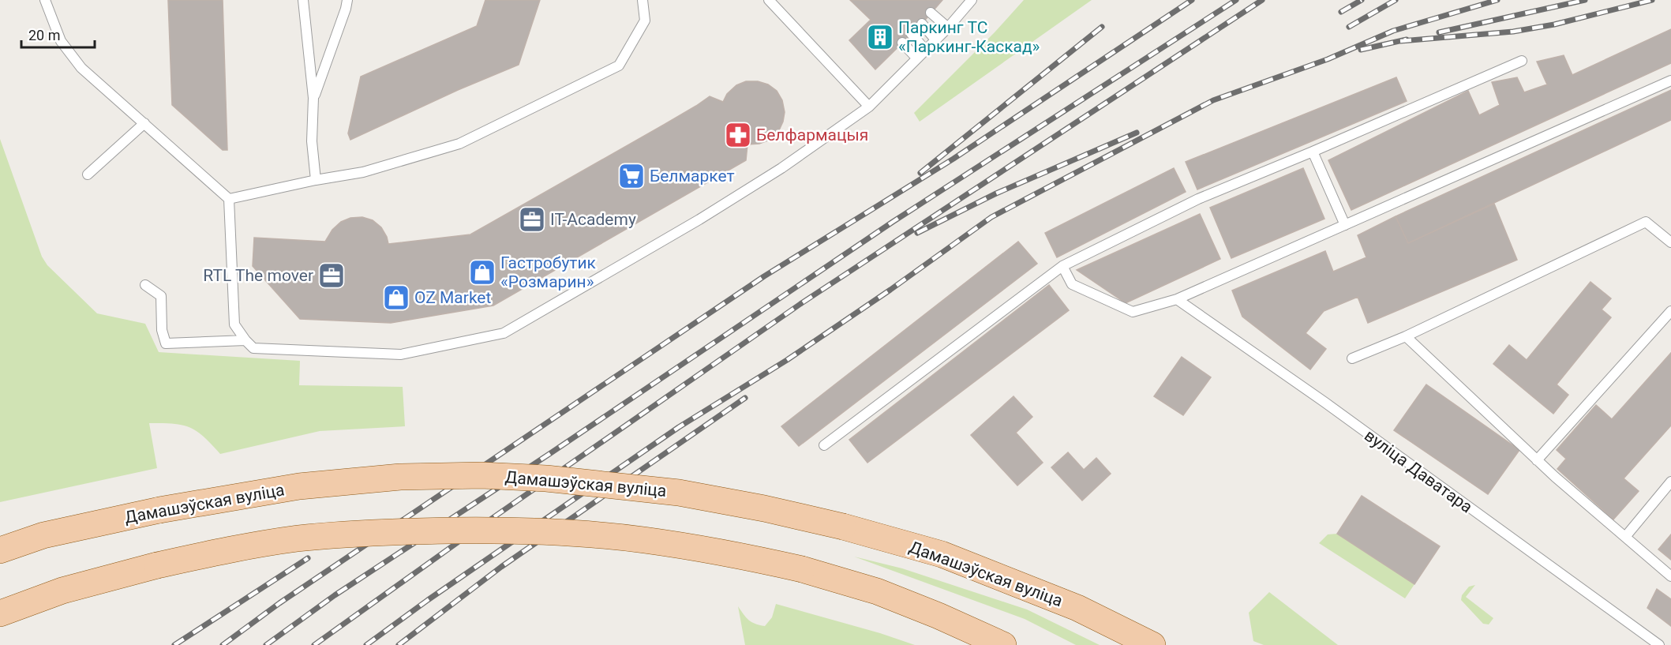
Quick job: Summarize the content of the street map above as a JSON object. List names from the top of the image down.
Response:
{
  "streets": {
    "main road": ["Дамашэўская вуліца"],
    "lane": ["вуліца Даватара"]
  },
  "places": {
    "building": ["Паркинг ТС «Паркинг-Каскад»"],
    "pharmacy": ["Белфармацыя"],
    "supermarket": ["Белмаркет"],
    "office": ["IT-Academy", "RTL The mover"],
    "shop": ["Гастробутик «Розмарин»", "OZ Market"]
  },
  "scale_bar": "20 m"
}
